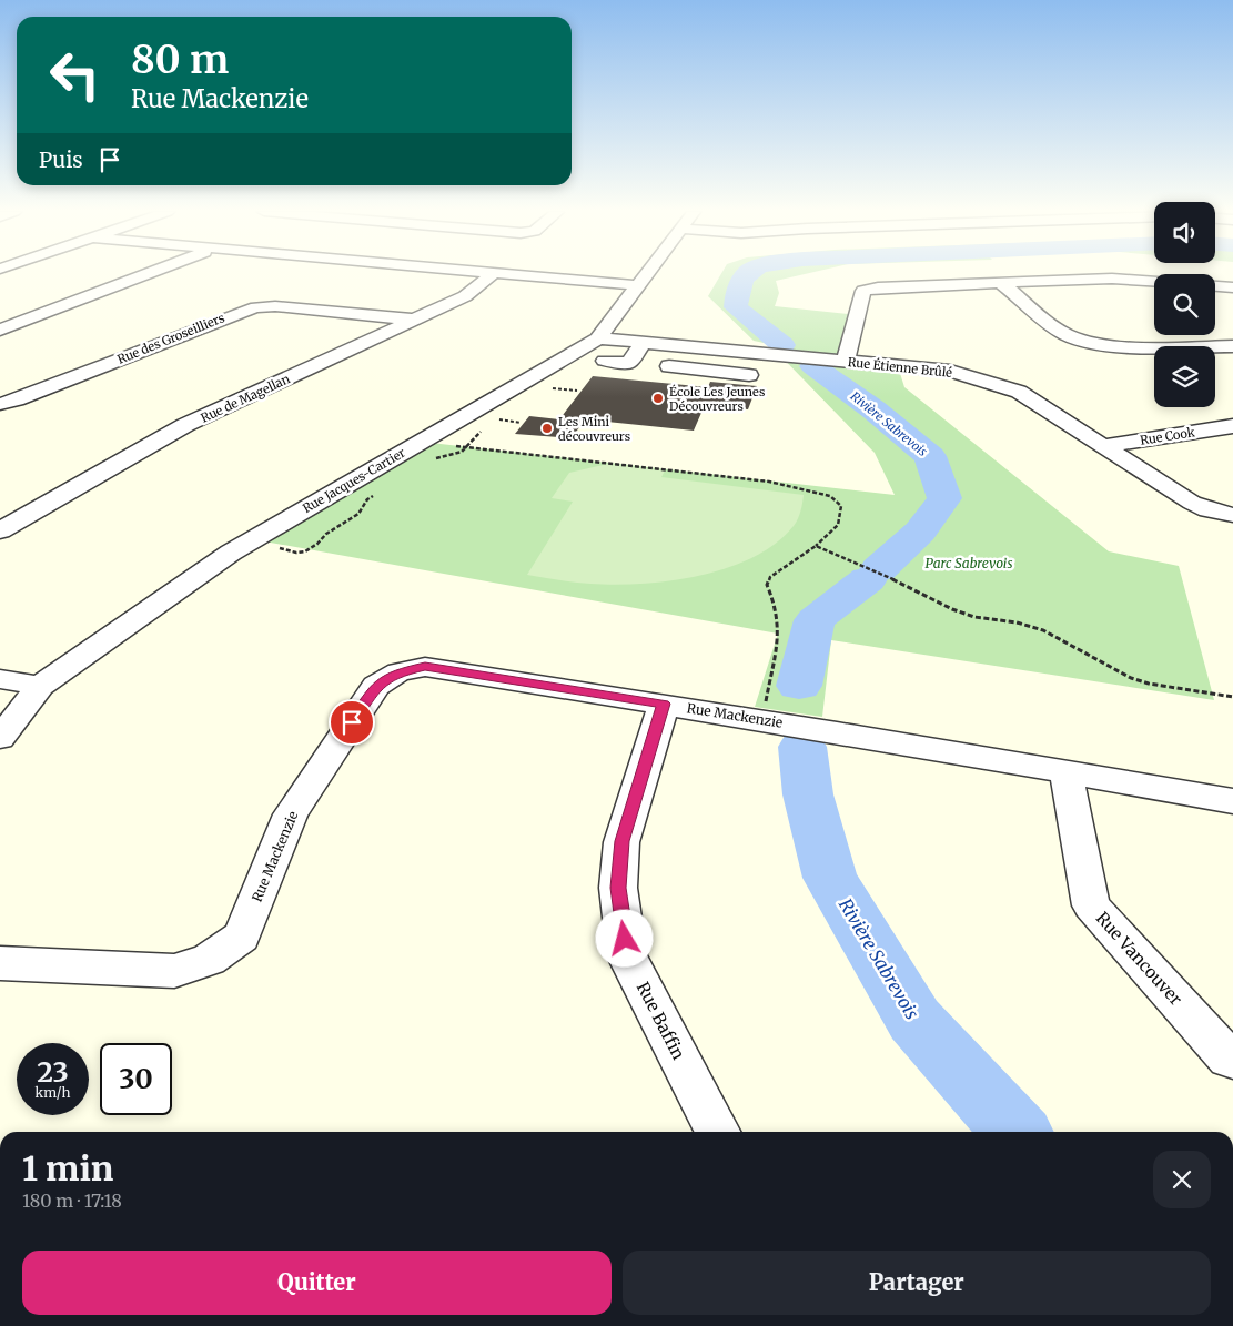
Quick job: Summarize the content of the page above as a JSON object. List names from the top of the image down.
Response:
{
  "streets": {
    "street": [
      "Rue des Groseilliers",
      "Rue Étienne Brûlé",
      "Rue de Magellan",
      "Rue Cook",
      "Rue Jacques-Cartier",
      "Rue Mackenzie",
      "Rue Vancouver",
      "Rue Baffin"
    ]
  },
  "crossings": [
    ["Rue des Groseilliers", "Rue de Magellan"],
    ["Rue Étienne Brûlé", "Rue Cook"],
    ["Rue Étienne Brûlé", "Rue Jacques-Cartier"],
    ["Rue Mackenzie", "Rue Vancouver"],
    ["Rue Mackenzie", "Rue Baffin"]
  ],
  "water": ["Rivière Sabrevois"],
  "parks": ["Parc Sabrevois"],
  "places": ["École Les Jeunes Découvreurs", "Les Mini découvreurs"],
  "page": {
    "turn": ["80 m", "Rue Mackenzie"],
    "then": "Puis",
    "speed": "23 km/h",
    "limit": "30",
    "heading": ["1 min", "180 m · 17:18"],
    "buttons": ["Quitter", "Partager"]
  }
}
